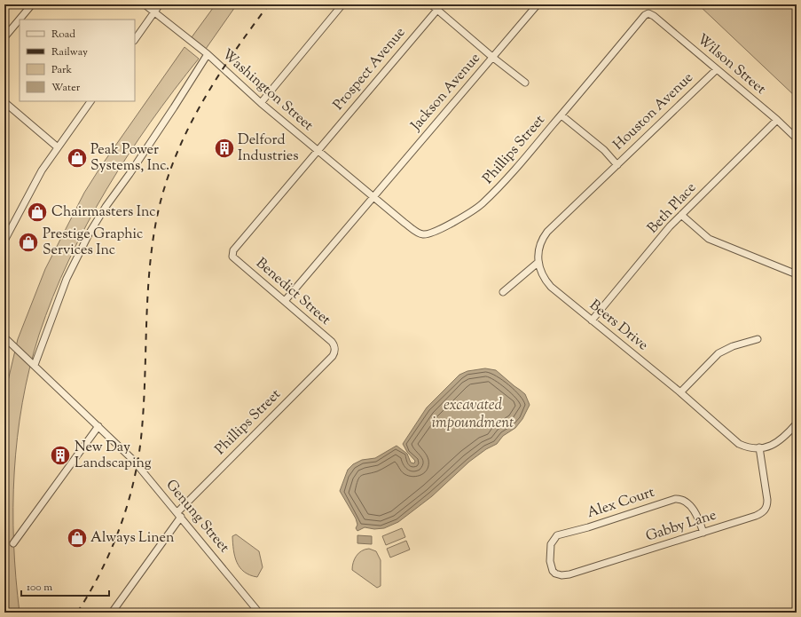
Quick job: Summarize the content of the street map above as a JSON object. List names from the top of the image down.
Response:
{
  "streets": {
    "street": [
      "Wilson Street",
      "Prospect Avenue",
      "Washington Street",
      "Jackson Avenue",
      "Houston Avenue",
      "Phillips Street",
      "Beth Place",
      "Benedict Street",
      "Beers Drive",
      "Alex Court",
      "Genung Street",
      "Gabby Lane"
    ]
  },
  "crossings": [
    ["Wilson Street", "Houston Avenue"],
    ["Wilson Street", "Phillips Street"],
    ["Wilson Street", "Beth Place"],
    ["Prospect Avenue", "Washington Street"],
    ["Prospect Avenue", "Benedict Street"],
    ["Washington Street", "Jackson Avenue"],
    ["Washington Street", "Phillips Street"],
    ["Jackson Avenue", "Phillips Street"],
    ["Jackson Avenue", "Benedict Street"],
    ["Houston Avenue", "Phillips Street"],
    ["Phillips Street", "Benedict Street"],
    ["Phillips Street", "Genung Street"],
    ["Beth Place", "Beers Drive"],
    ["Beers Drive", "Gabby Lane"],
    ["Alex Court", "Gabby Lane"]
  ],
  "water": ["excavated impoundment"],
  "places": {
    "building": ["Delford Industries", "New Day Landscaping"],
    "shop": [
      "Peak Power Systems, Inc.",
      "Chairmasters Inc",
      "Prestige Graphic Services Inc",
      "Always Linen"
    ]
  },
  "legend": [
    "Road",
    "Railway",
    "Park",
    "Water"
  ],
  "scale_bar": "100 m"
}
